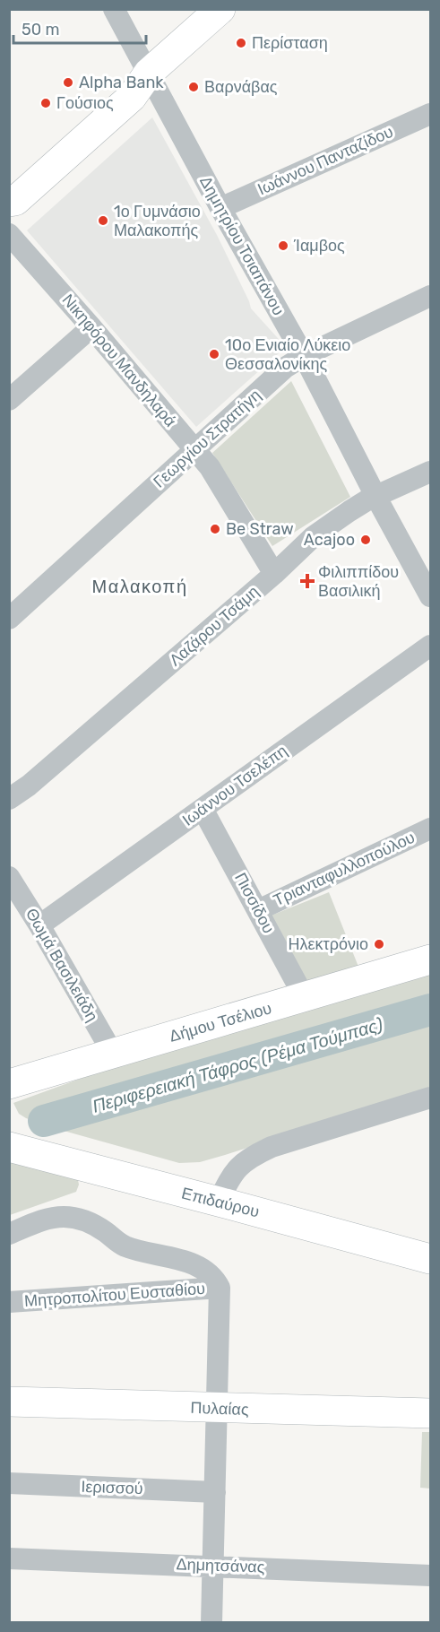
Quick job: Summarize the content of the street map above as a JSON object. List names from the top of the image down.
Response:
{
  "streets": {
    "street": [
      "Ιωάννου Πανταζίδου",
      "Δημητρίου Τσιαπάνου",
      "Νικηφόρου Μανδηλαρά",
      "Γεωργίου Στρατήγη",
      "Λαζάρου Τσάμη",
      "Ιωάννου Τσελέπη",
      "Τριανταφυλλοπούλου",
      "Πισσίδου",
      "Θωμά Βασιλειάδη",
      "Δήμου Τσέλιου",
      "Επιδαύρου",
      "Μητροπολίτου Ευσταθίου",
      "Πυλαίας",
      "Ιερισσού",
      "Δημητσάνας"
    ]
  },
  "crossings": [
    ["Ιωάννου Πανταζίδου", "Δημητρίου Τσιαπάνου"],
    ["Δημητρίου Τσιαπάνου", "Γεωργίου Στρατήγη"],
    ["Δημητρίου Τσιαπάνου", "Λαζάρου Τσάμη"],
    ["Νικηφόρου Μανδηλαρά", "Γεωργίου Στρατήγη"],
    ["Νικηφόρου Μανδηλαρά", "Λαζάρου Τσάμη"],
    ["Ιωάννου Τσελέπη", "Πισσίδου"],
    ["Ιωάννου Τσελέπη", "Θωμά Βασιλειάδη"],
    ["Τριανταφυλλοπούλου", "Πισσίδου"],
    ["Πισσίδου", "Δήμου Τσέλιου"],
    ["Θωμά Βασιλειάδη", "Δήμου Τσέλιου"]
  ],
  "districts": ["Μαλακοπή"],
  "water": ["Περιφερειακή Τάφρος (Ρέμα Τούμπας)"],
  "places": {
    "other": [
      "Περίσταση",
      "Alpha Bank",
      "Βαρνάβας",
      "Γούσιος",
      "1ο Γυμνάσιο Μαλακοπής",
      "Ίαμβος",
      "10ο Ενιαίο Λύκειο Θεσσαλονίκης",
      "Be Straw",
      "Acajoo",
      "Ηλεκτρόνιο"
    ],
    "health": ["Φιλιππίδου Βασιλική"]
  },
  "scale_bar": "50 m"
}
